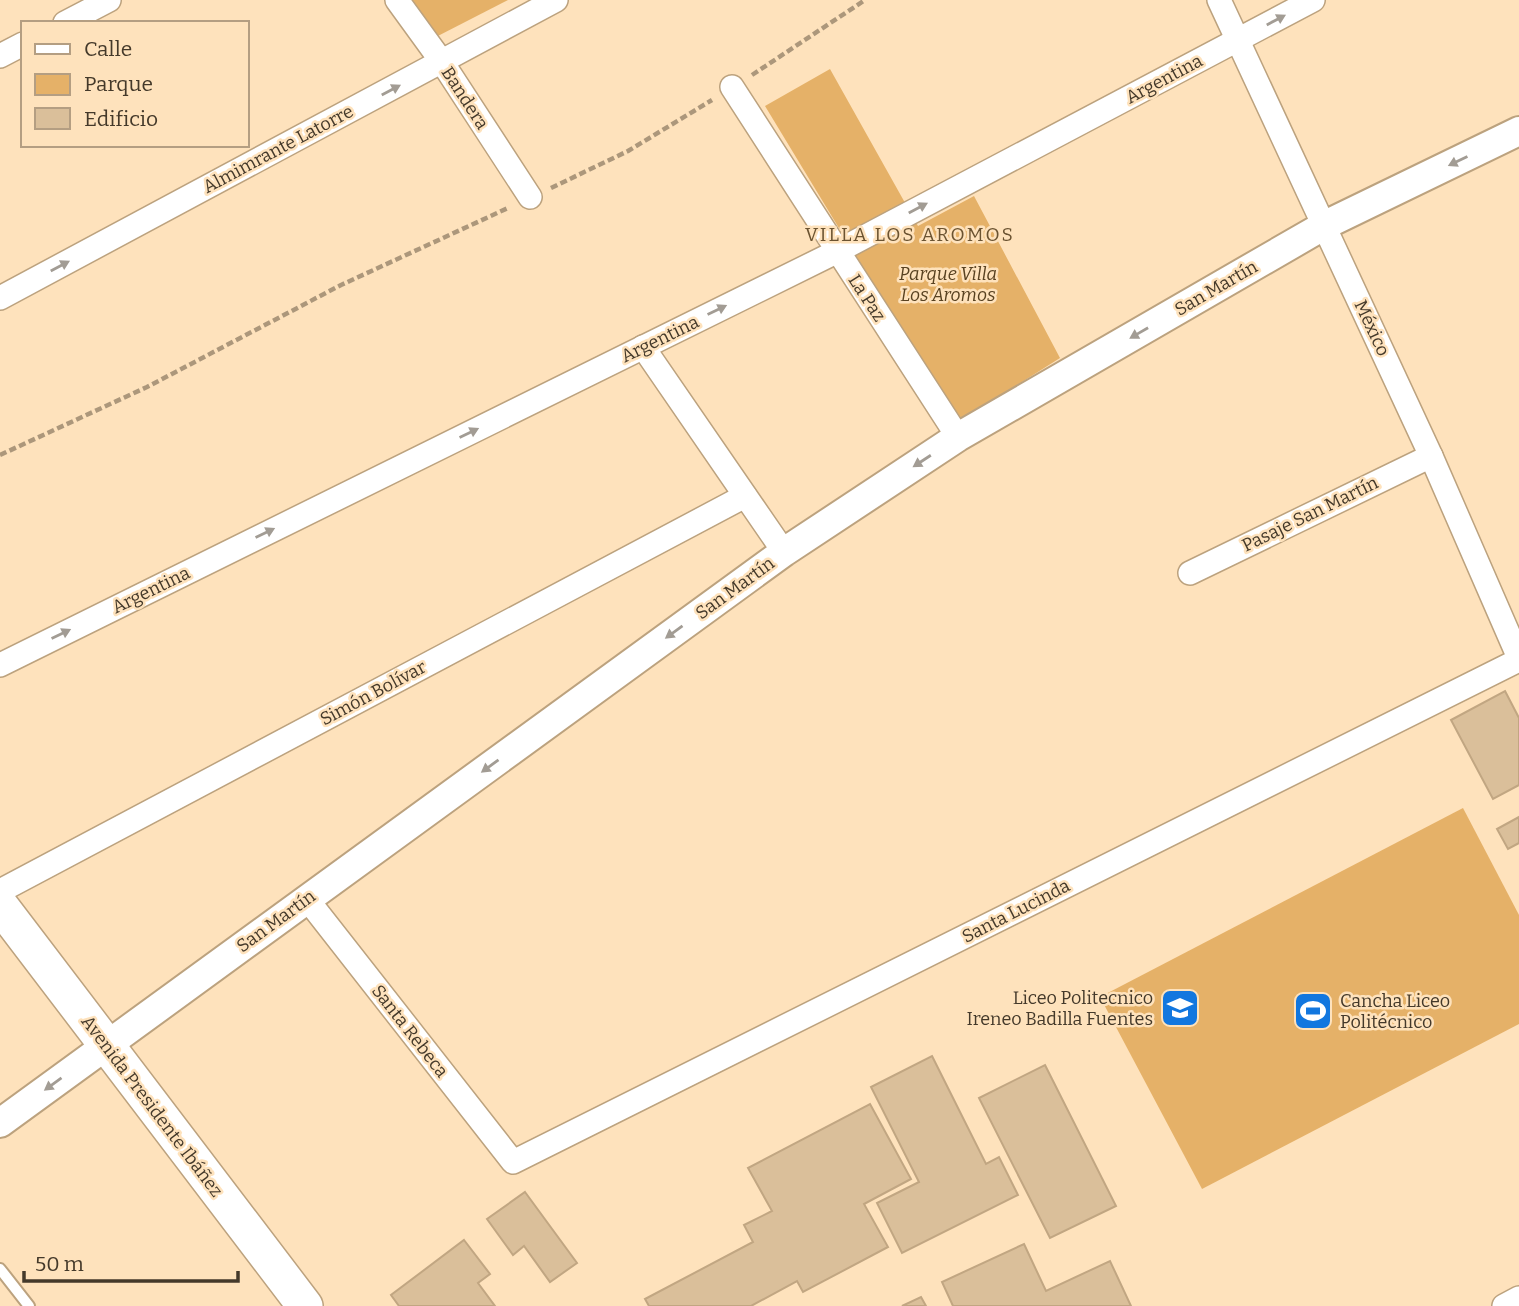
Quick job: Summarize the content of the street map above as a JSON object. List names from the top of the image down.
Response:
{
  "streets": {
    "main road": ["Avenida Presidente Ibáñez"],
    "street": [
      "Argentina",
      "Bandera",
      "Almimrante Latorre",
      "San Martín",
      "La Paz",
      "México",
      "Pasaje San Martín",
      "Simón Bolívar",
      "Santa Lucinda",
      "Santa Rebeca"
    ]
  },
  "crossings": [
    ["Argentina", "La Paz"],
    ["Argentina", "México"],
    ["Bandera", "Almimrante Latorre"],
    ["San Martín", "La Paz"],
    ["San Martín", "México"],
    ["San Martín", "Santa Rebeca"],
    ["San Martín", "Avenida Presidente Ibáñez"],
    ["México", "Pasaje San Martín"],
    ["México", "Santa Lucinda"],
    ["Santa Lucinda", "Santa Rebeca"]
  ],
  "one_way": ["Argentina", "Almimrante Latorre", "San Martín"],
  "districts": ["VILLA LOS AROMOS"],
  "parks": ["Parque Villa Los Aromos"],
  "places": {
    "school or university": ["Liceo Politecnico Ireneo Badilla Fuentes"],
    "sports": ["Cancha Liceo Politécnico"]
  },
  "legend": ["Calle", "Parque", "Edificio"],
  "scale_bar": "50 m"
}
